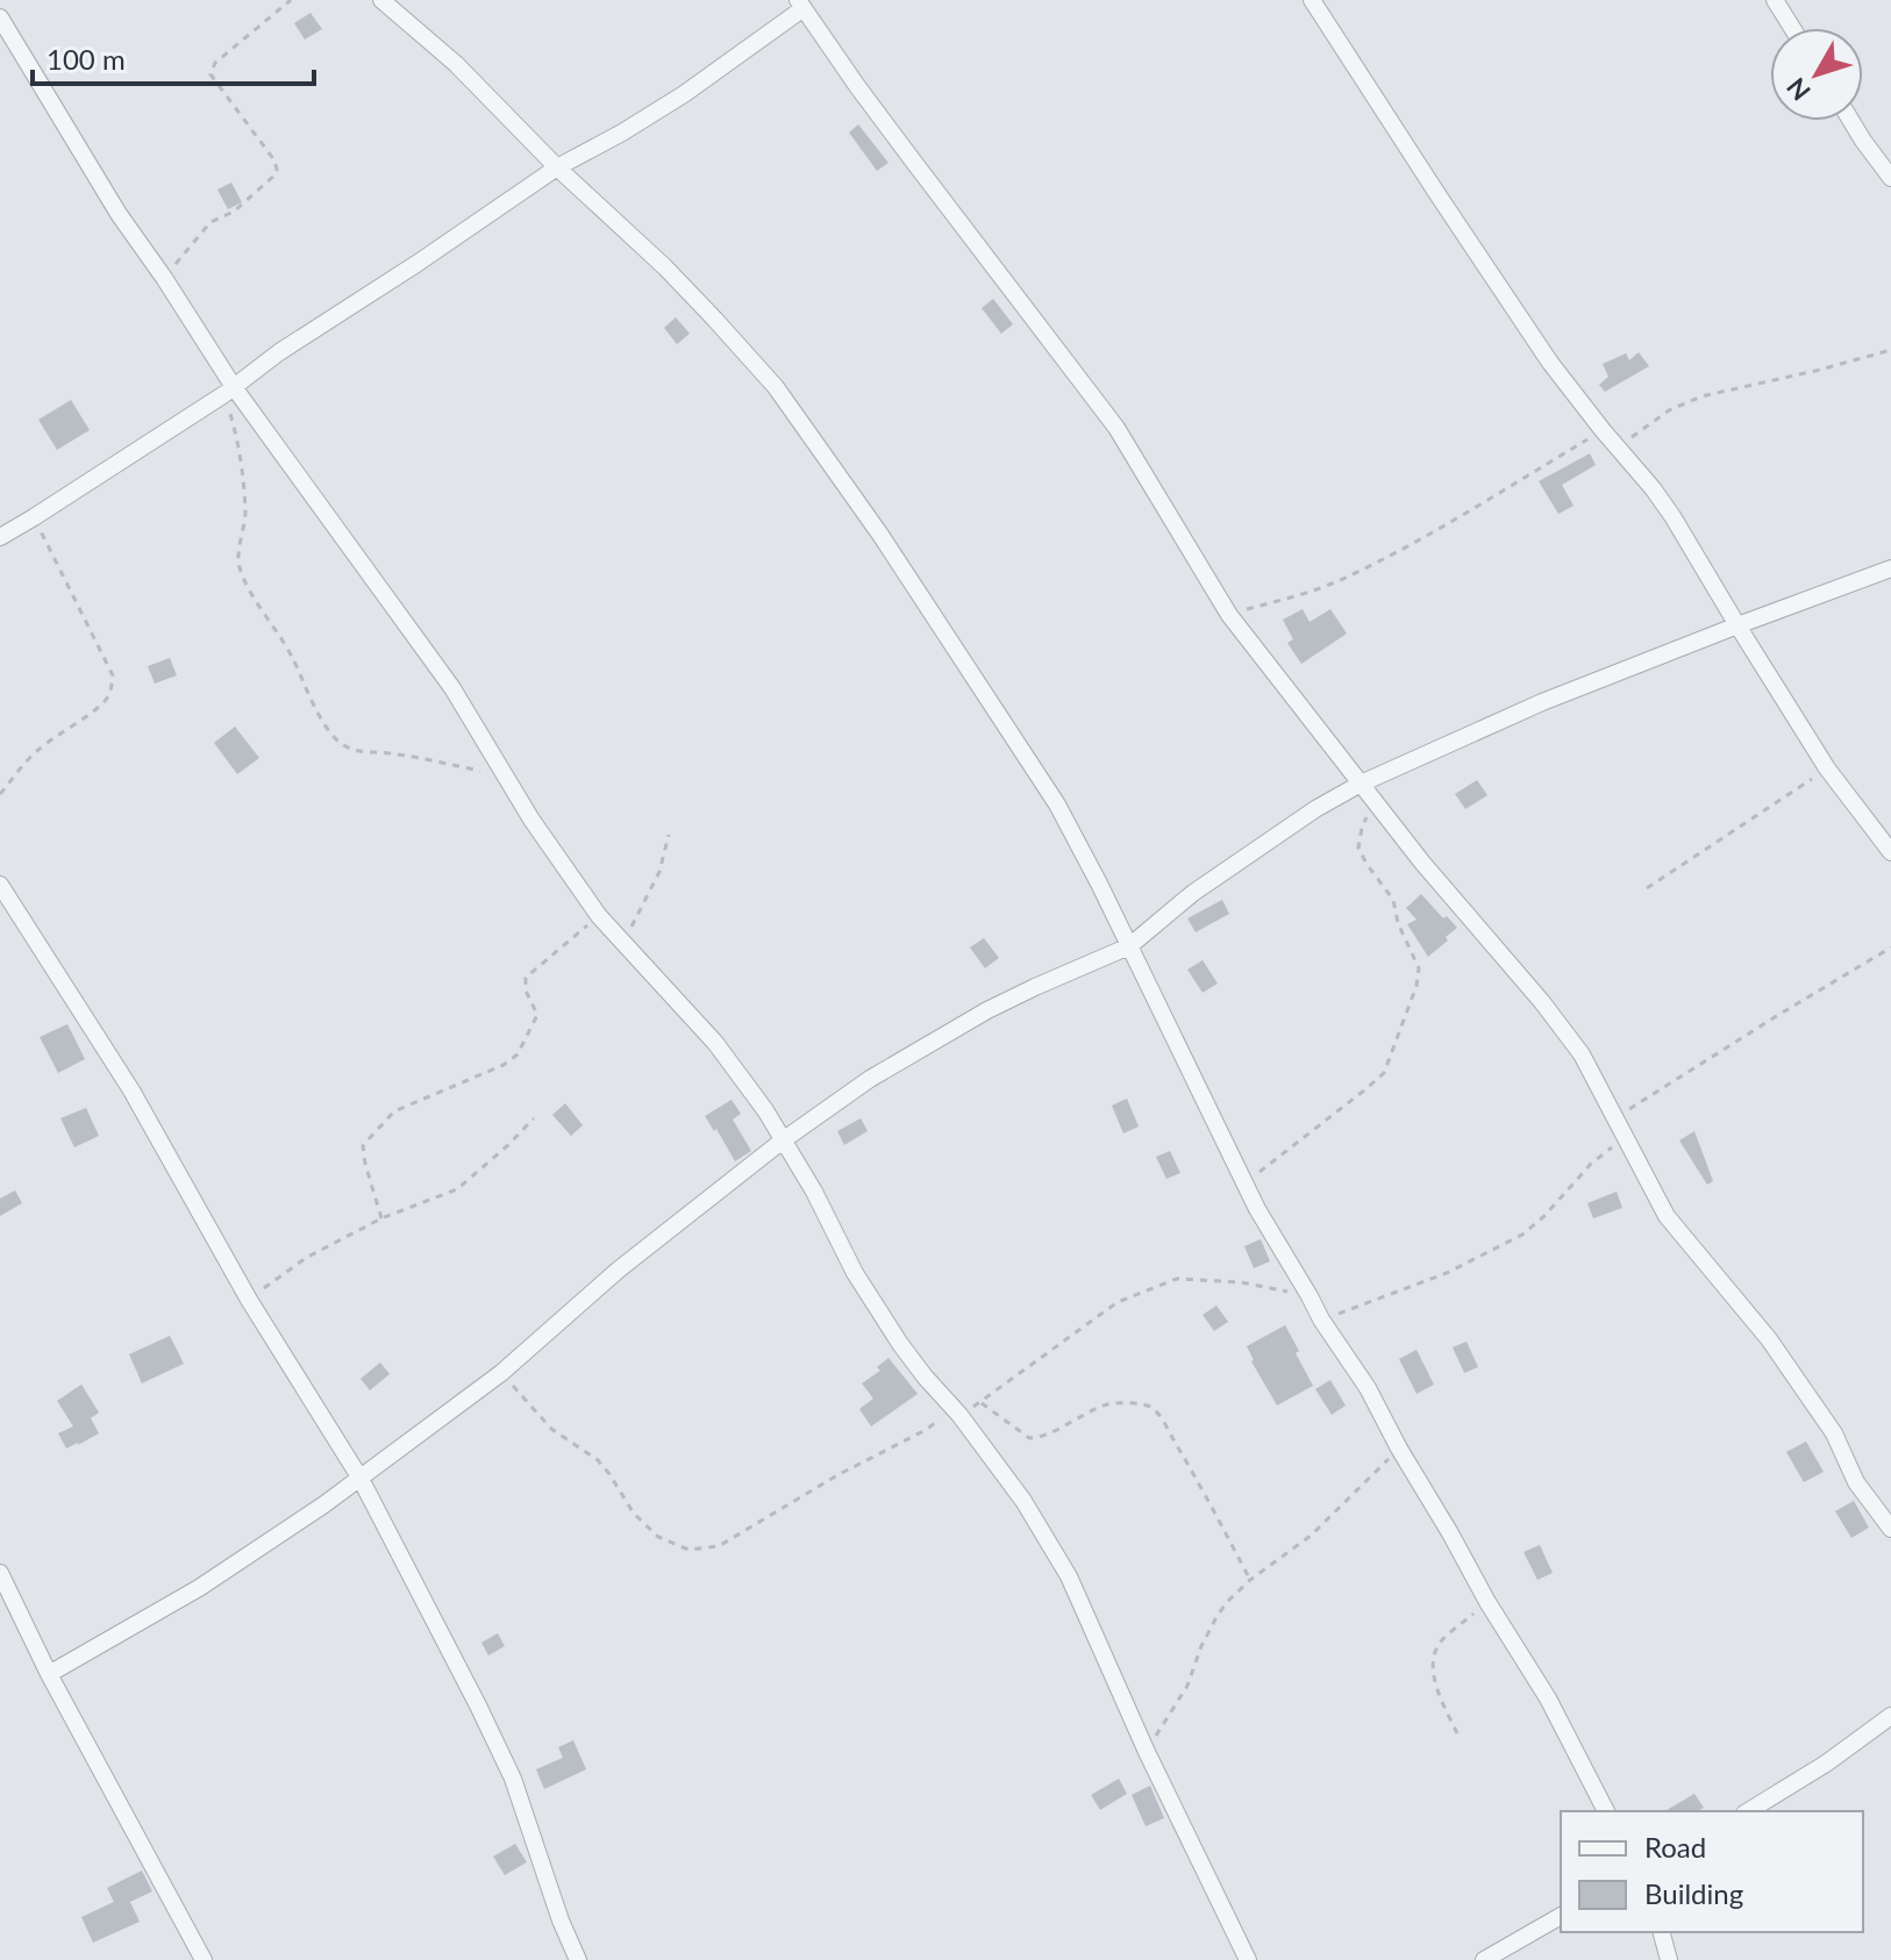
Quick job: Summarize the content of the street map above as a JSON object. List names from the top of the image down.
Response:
{
  "legend": ["Road", "Building"],
  "scale_bar": "100 m",
  "north": "bottom left"
}
